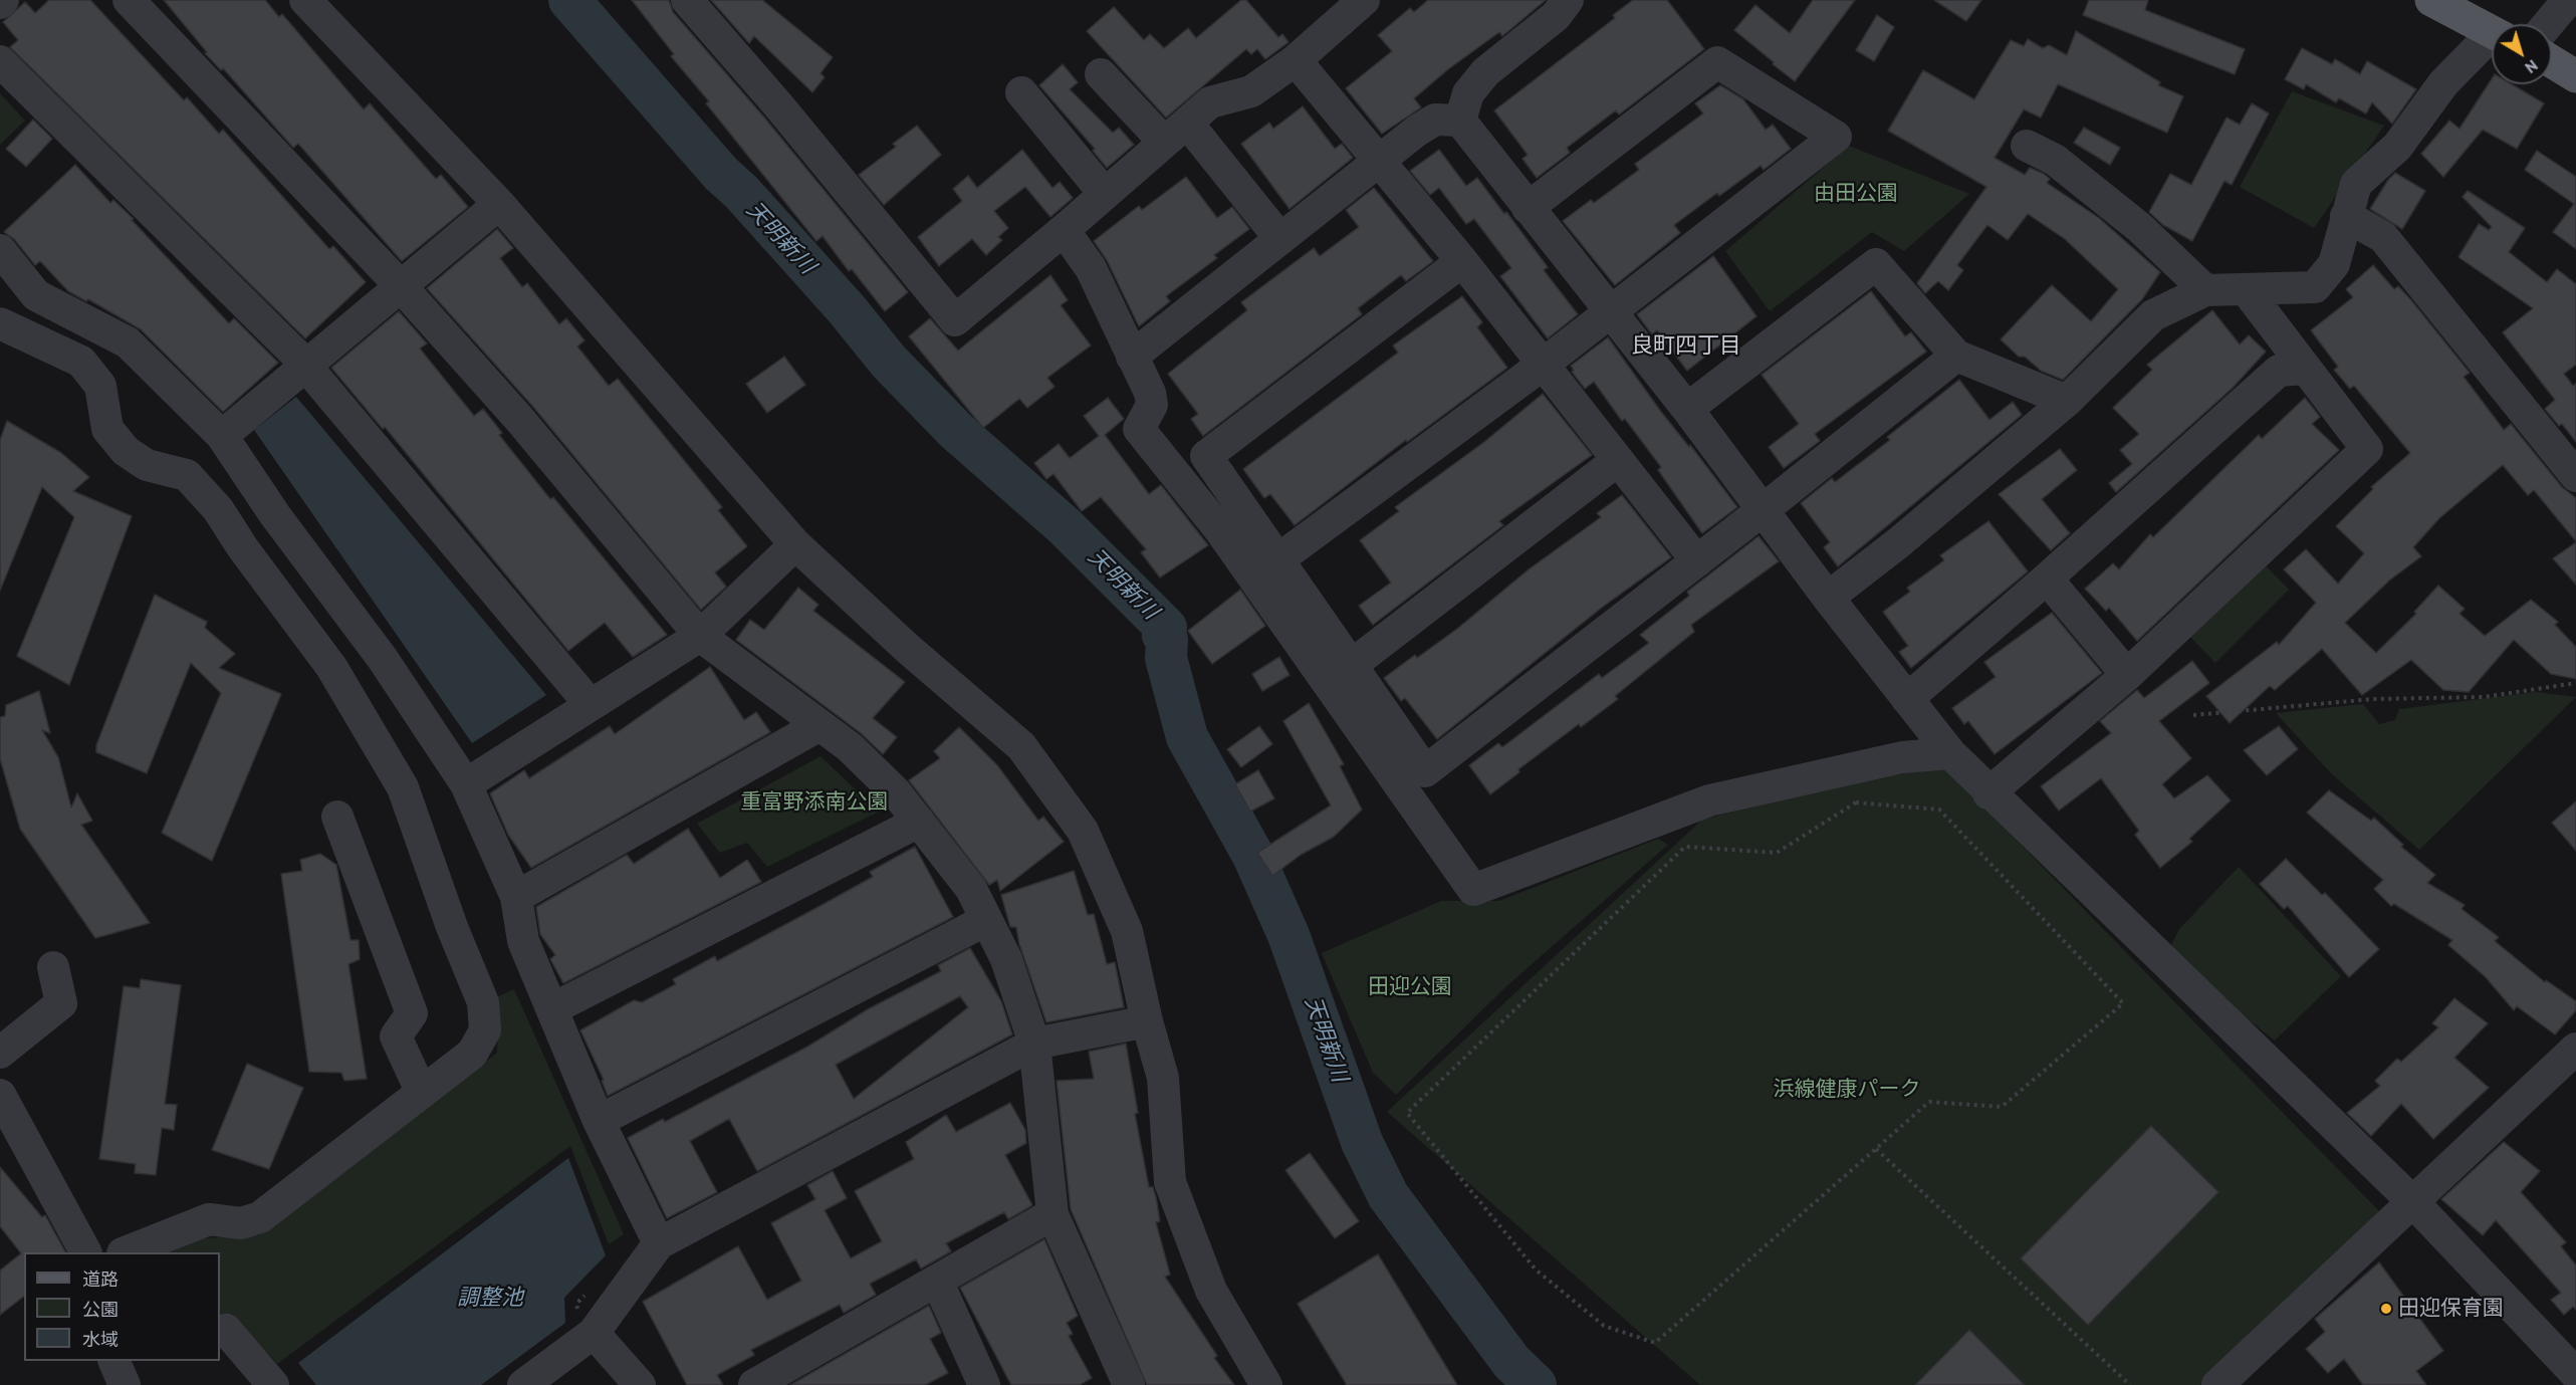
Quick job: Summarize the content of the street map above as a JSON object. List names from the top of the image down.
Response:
{
  "districts": ["良町四丁目"],
  "water": ["天明新川", "調整池"],
  "parks": [
    "由田公園",
    "重富野添南公園",
    "田迎公園",
    "浜線健康パーク"
  ],
  "places": ["田迎保育園"],
  "legend": ["道路", "公園", "水域"],
  "north": "bottom right"
}
